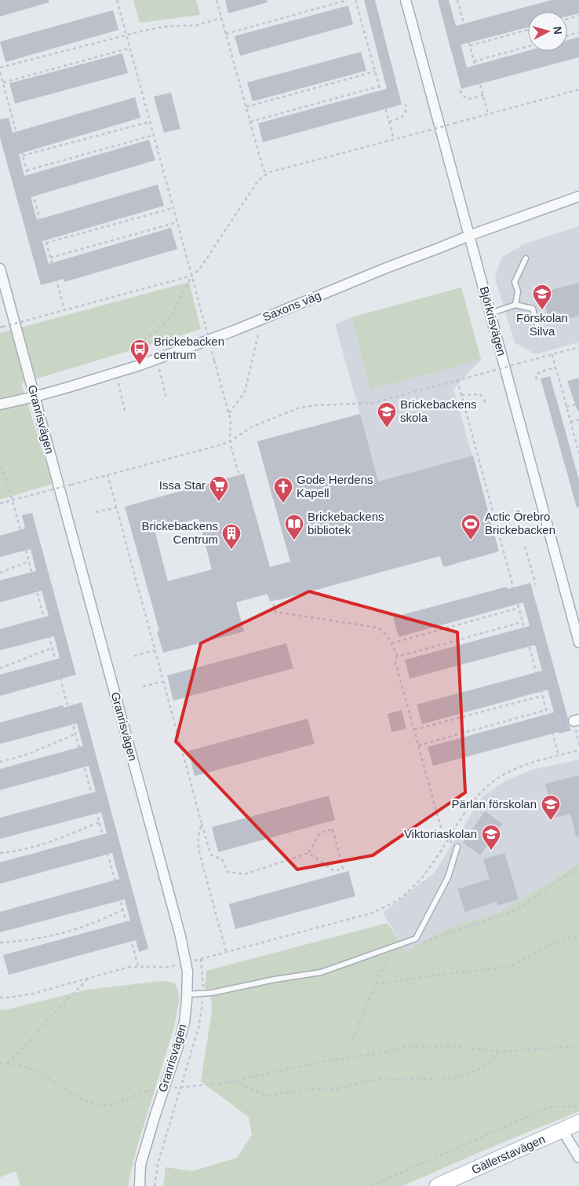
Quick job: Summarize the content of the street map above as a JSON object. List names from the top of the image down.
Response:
{
  "streets": {
    "street": [
      "Saxons väg",
      "Björkrisvägen",
      "Granrisvägen",
      "Gällerstavägen"
    ]
  },
  "crossings": [
    ["Saxons väg", "Björkrisvägen"],
    ["Saxons väg", "Granrisvägen"]
  ],
  "places": {
    "school or university": [
      "Förskolan Silva",
      "Brickebackens skola",
      "Pärlan förskolan",
      "Viktoriaskolan"
    ],
    "bus stop": ["Brickebacken centrum"],
    "supermarket": ["Issa Star"],
    "church": ["Gode Herdens Kapell"],
    "library": ["Brickebackens bibliotek"],
    "sports": ["Actic Örebro Brickebacken"],
    "building": ["Brickebackens Centrum"]
  },
  "north": "right"
}
